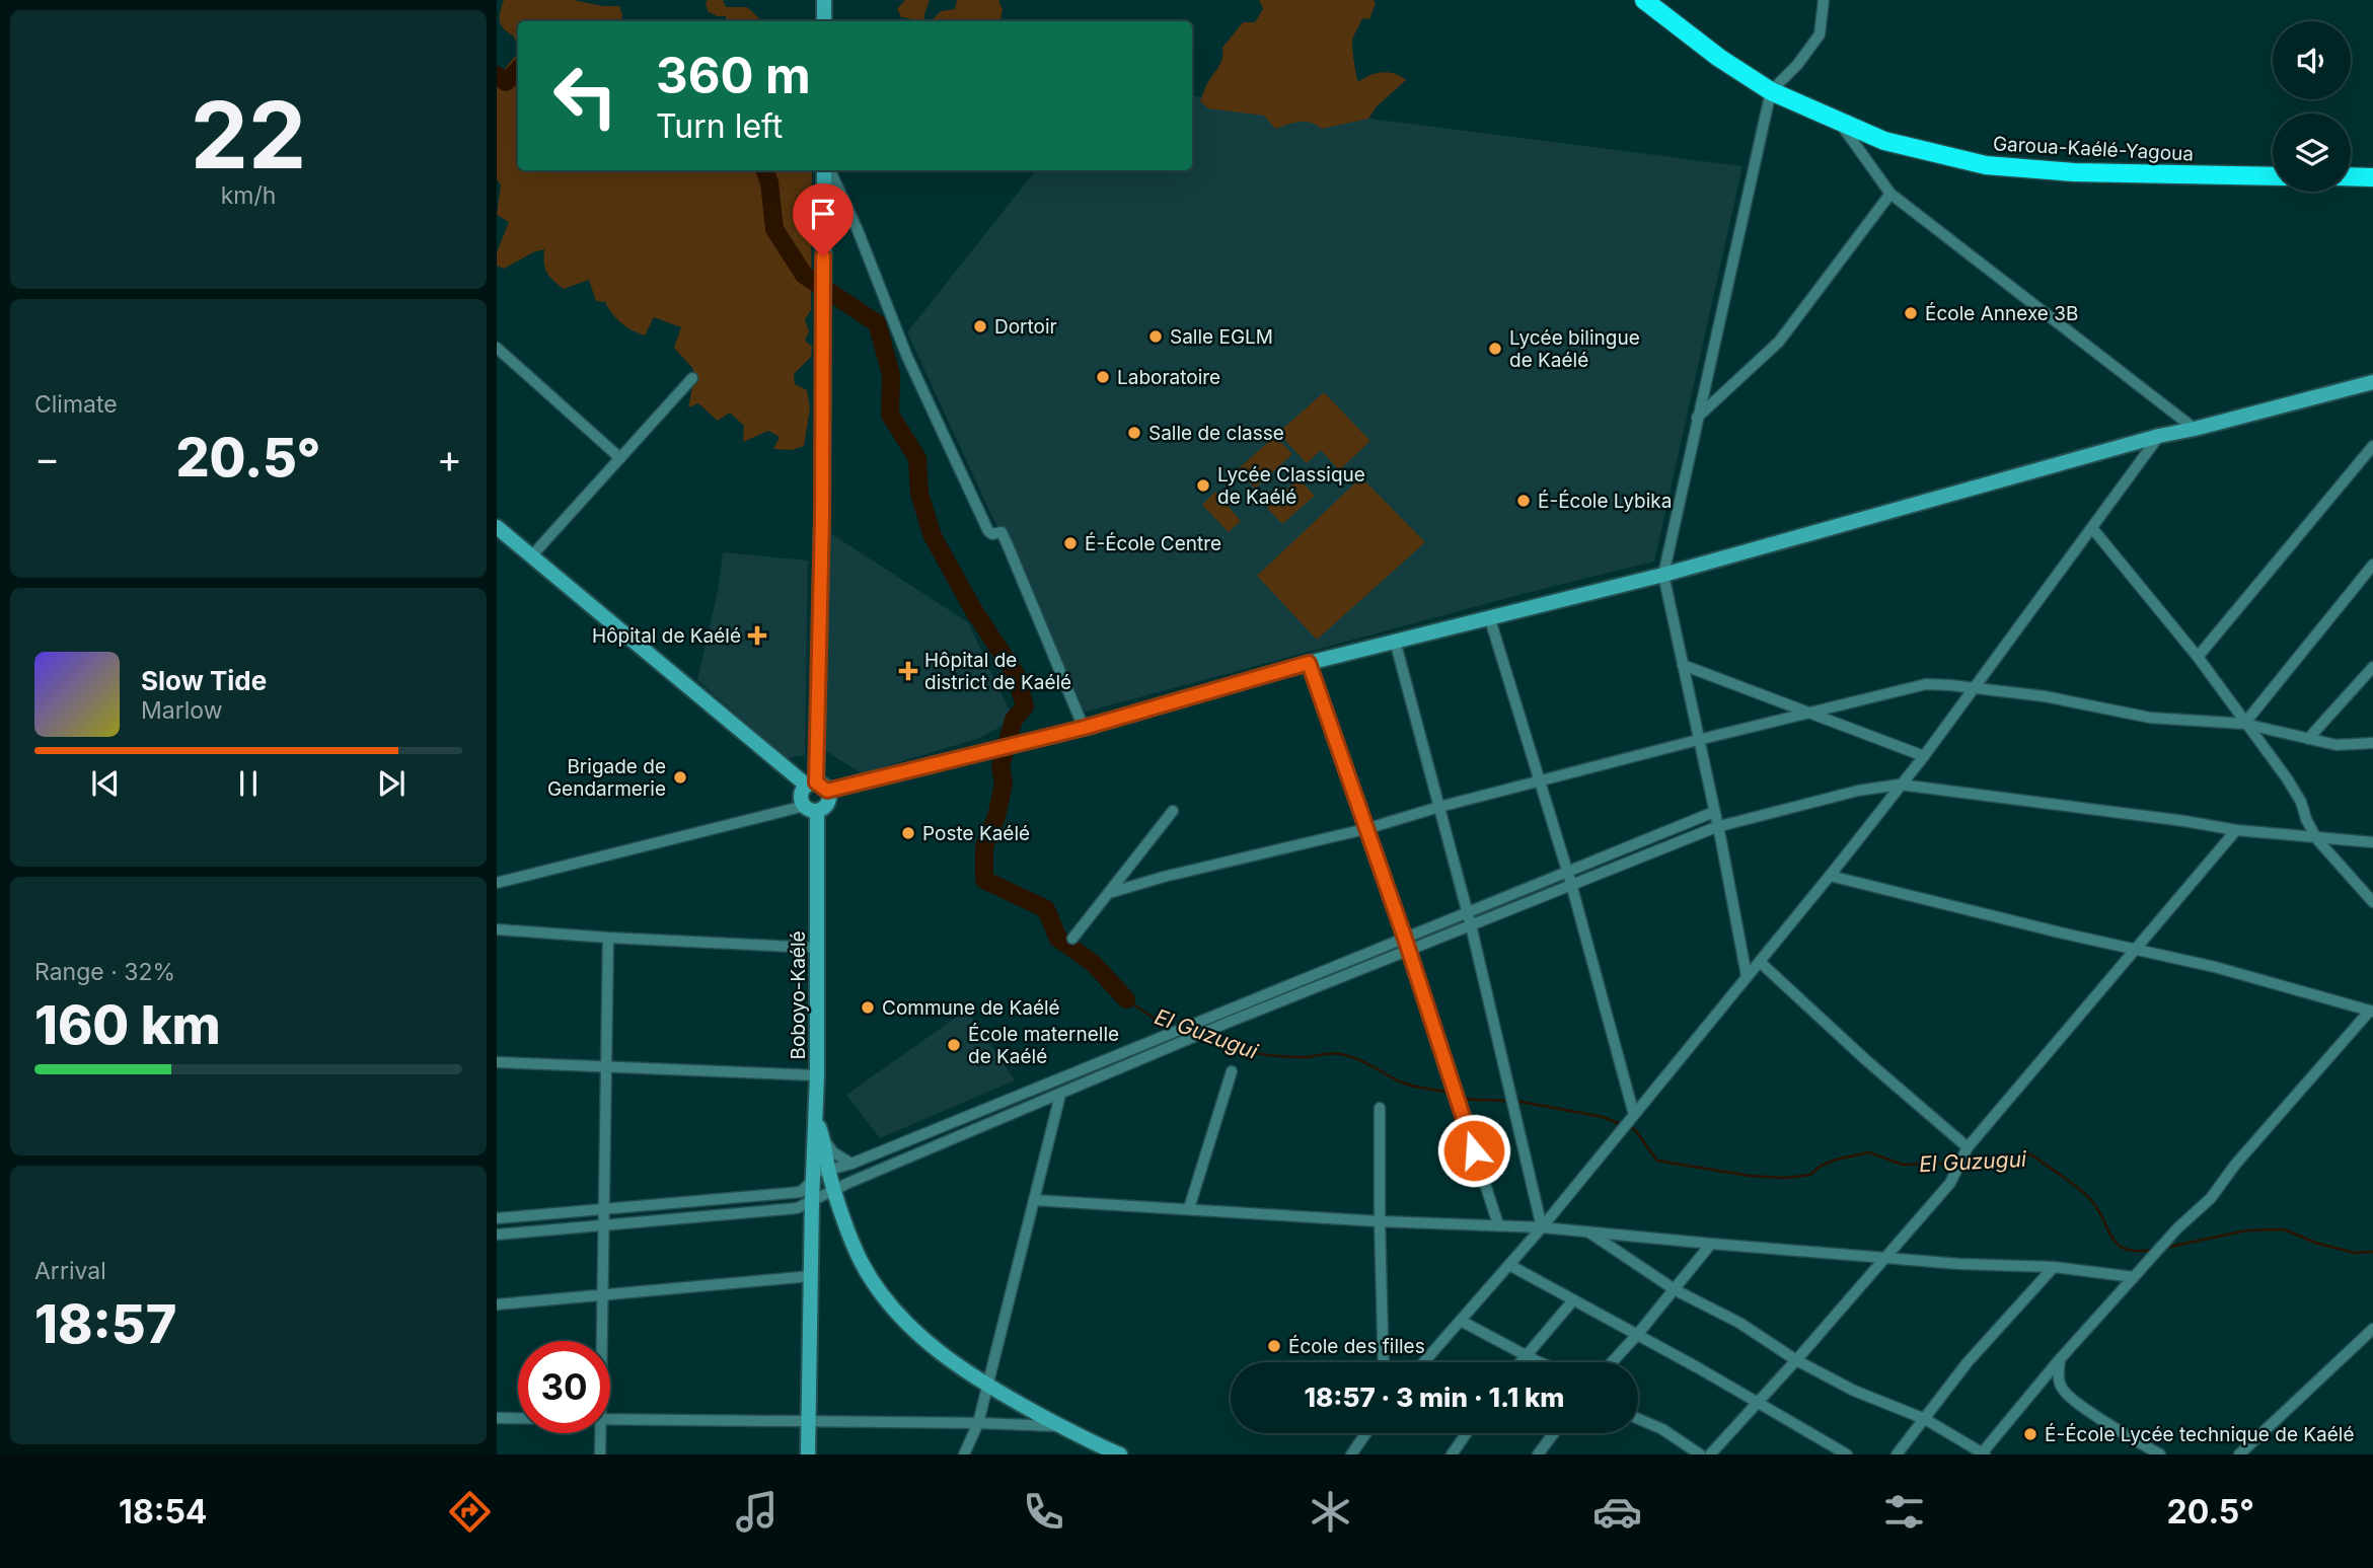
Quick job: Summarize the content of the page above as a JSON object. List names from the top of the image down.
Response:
{
  "streets": {
    "highway": ["Garoua-Kaélé-Yagoua"],
    "main road": ["Boboyo-Kaélé"]
  },
  "water": ["El Guzugui"],
  "places": {
    "other": [
      "École Annexe 3B",
      "Dortoir",
      "Salle EGLM",
      "Lycée bilingue de Kaélé",
      "Laboratoire",
      "Salle de classe",
      "Lycée Classique de Kaélé",
      "É-École Lybika",
      "É-École Centre",
      "Brigade de Gendarmerie",
      "Poste Kaélé",
      "Commune de Kaélé",
      "École maternelle de Kaélé",
      "École des filles",
      "É-École Lycée technique de Kaélé"
    ],
    "health": ["Hôpital de Kaélé", "Hôpital de district de Kaélé"]
  },
  "page": {
    "tile": [
      ["22", "km/h"],
      "Climate",
      ["Range · 32%", "160 km"],
      ["Arrival", "18:57"]
    ],
    "turn": ["360 m", "Turn left"],
    "heat": ["−", "20.5°", "+"],
    "song": ["Slow Tide", "Marlow"],
    "limit": "30",
    "trip": "18:57 · 3 min · 1.1 km",
    "tabs": ["18:54", "20.5°"]
  }
}
